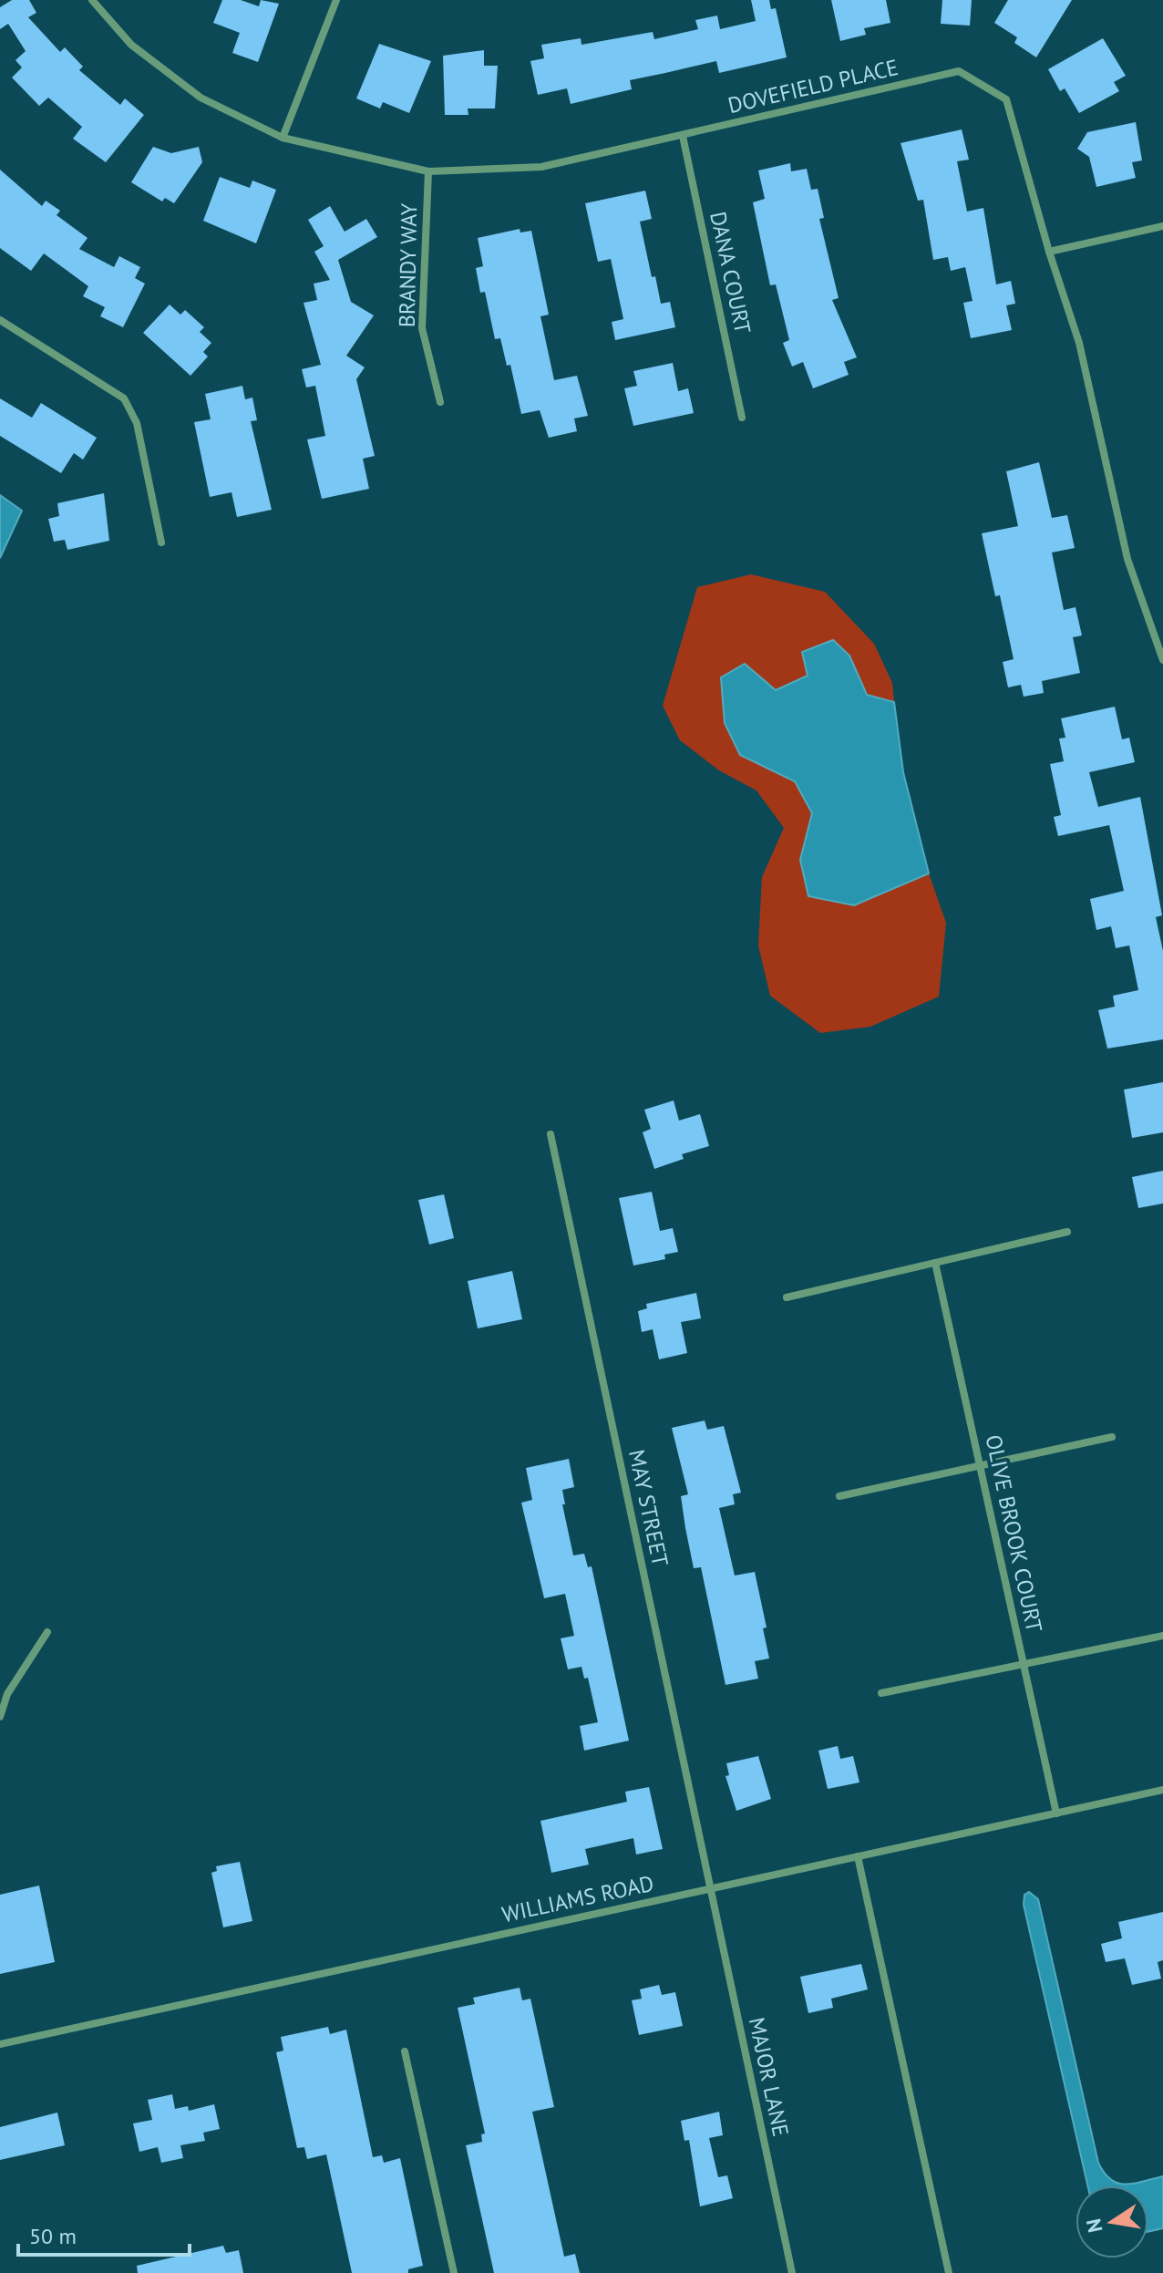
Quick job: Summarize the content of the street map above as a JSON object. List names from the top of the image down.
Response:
{
  "streets": {
    "street": [
      "DOVEFIELD PLACE",
      "BRANDY WAY",
      "DANA COURT",
      "MAY STREET",
      "OLIVE BROOK COURT",
      "WILLIAMS ROAD",
      "MAJOR LANE"
    ]
  },
  "crossings": [
    ["DOVEFIELD PLACE", "BRANDY WAY"],
    ["DOVEFIELD PLACE", "DANA COURT"],
    ["MAY STREET", "WILLIAMS ROAD"],
    ["MAY STREET", "MAJOR LANE"],
    ["OLIVE BROOK COURT", "WILLIAMS ROAD"],
    ["WILLIAMS ROAD", "MAJOR LANE"]
  ],
  "scale_bar": "50 m",
  "north": "left"
}
